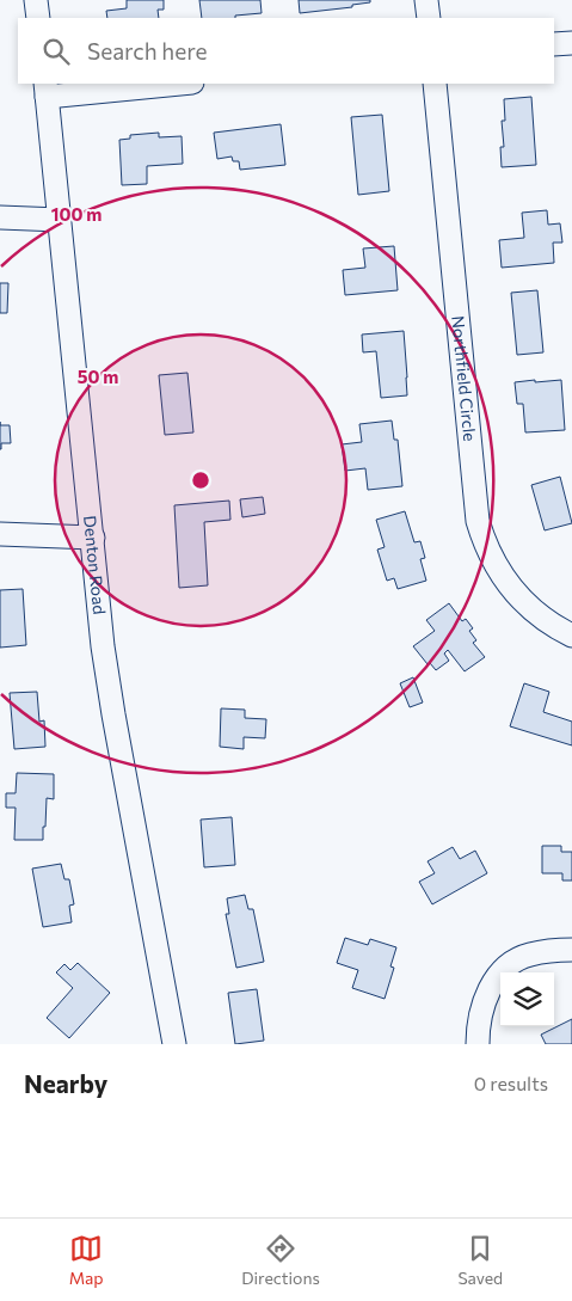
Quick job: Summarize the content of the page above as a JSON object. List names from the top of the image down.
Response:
{
  "streets": {
    "street": ["Northfield Circle", "Denton Road"]
  },
  "page": {
    "search": "Search here",
    "heading": ["Nearby", "0 results"],
    "nav": ["Map", "Directions", "Saved"]
  },
  "rings": ["100 m", "50 m"]
}
